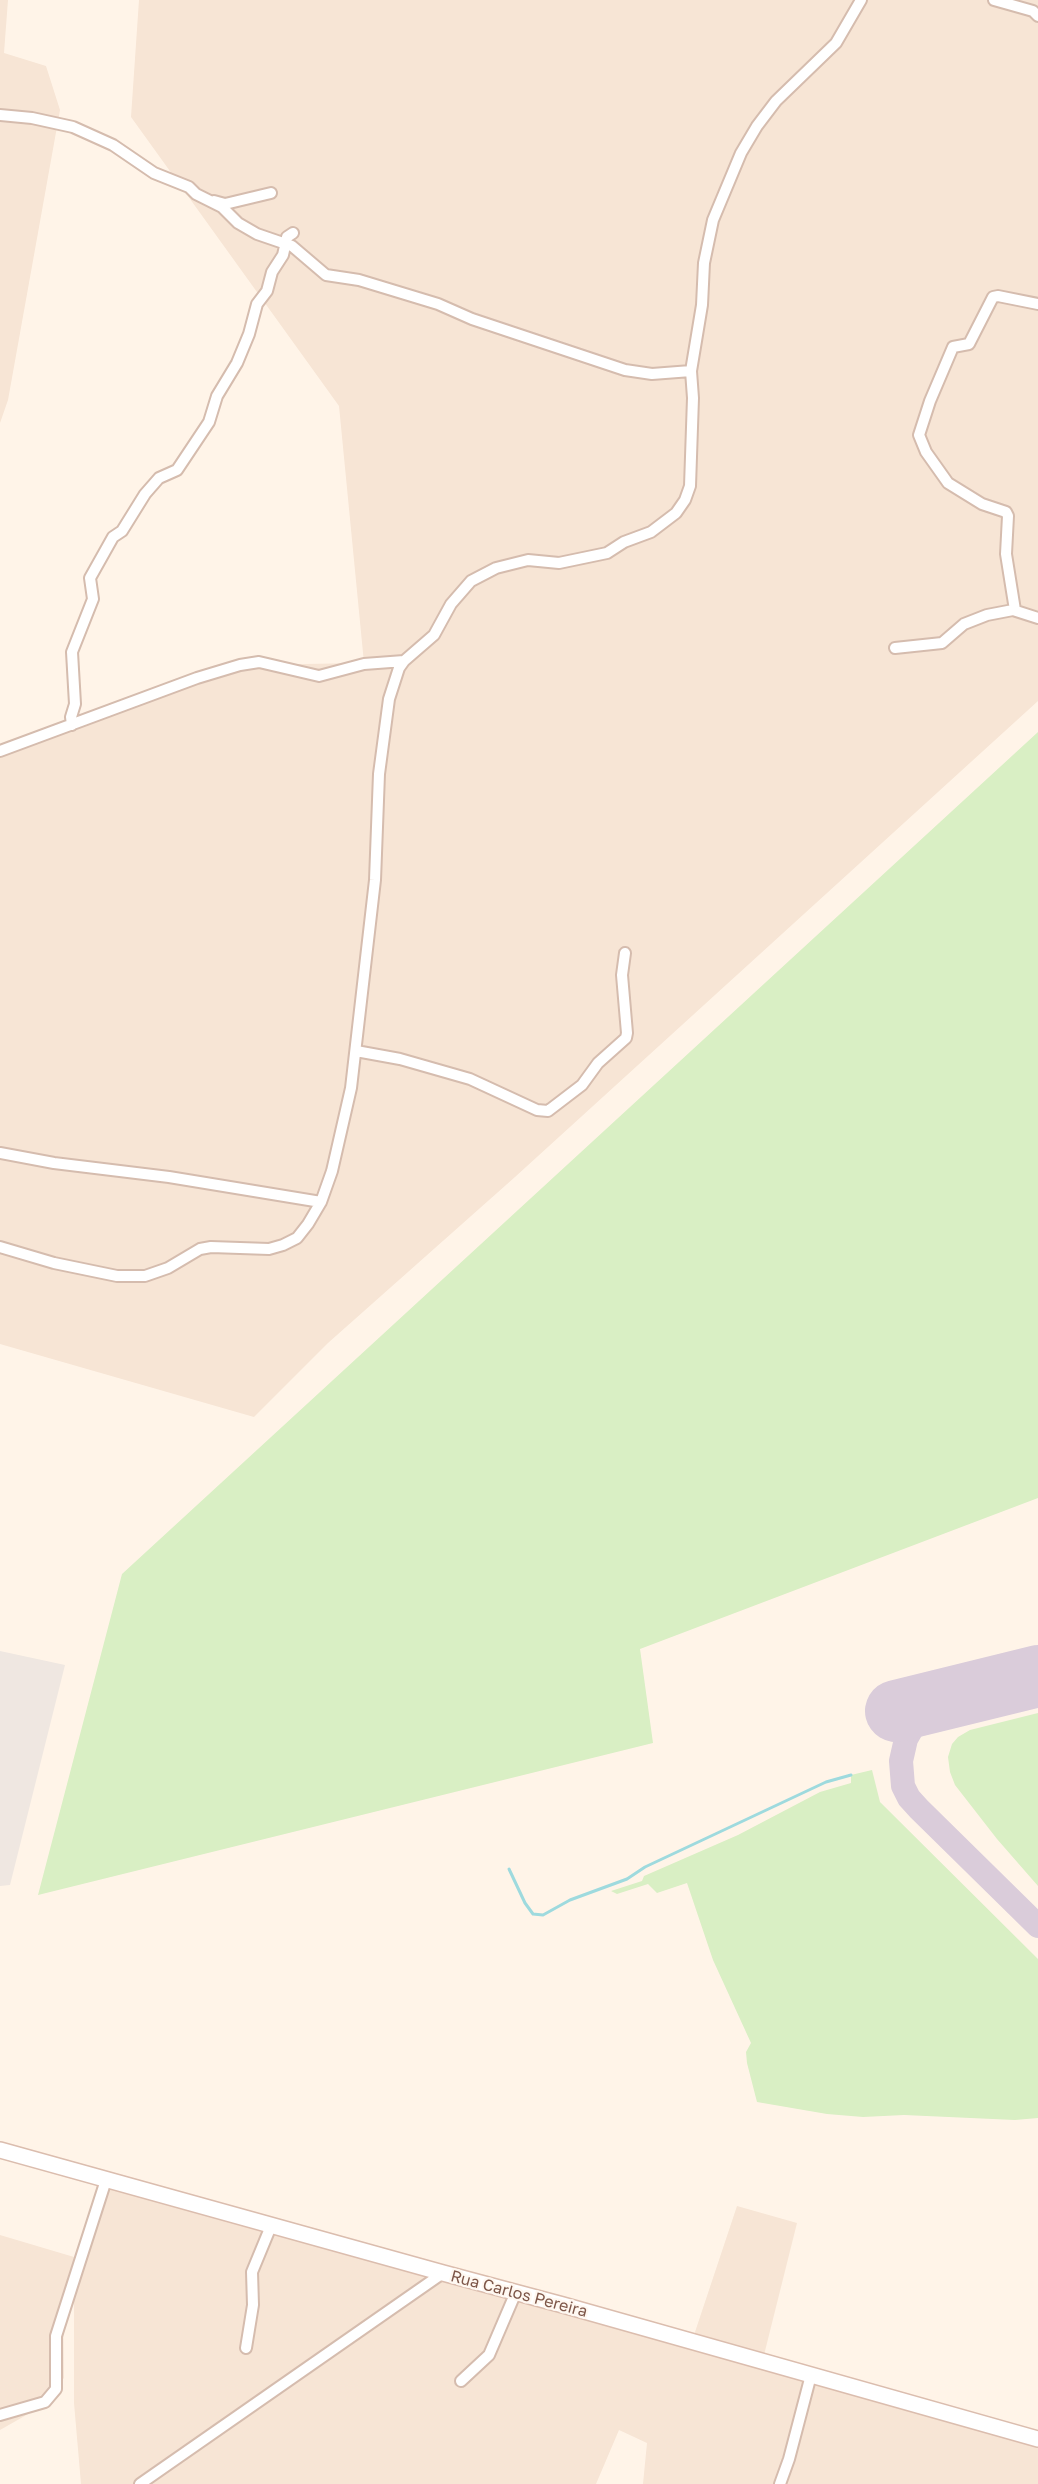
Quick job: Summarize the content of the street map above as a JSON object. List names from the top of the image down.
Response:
{
  "streets": {
    "main road": ["Rua Carlos Pereira"]
  }
}
